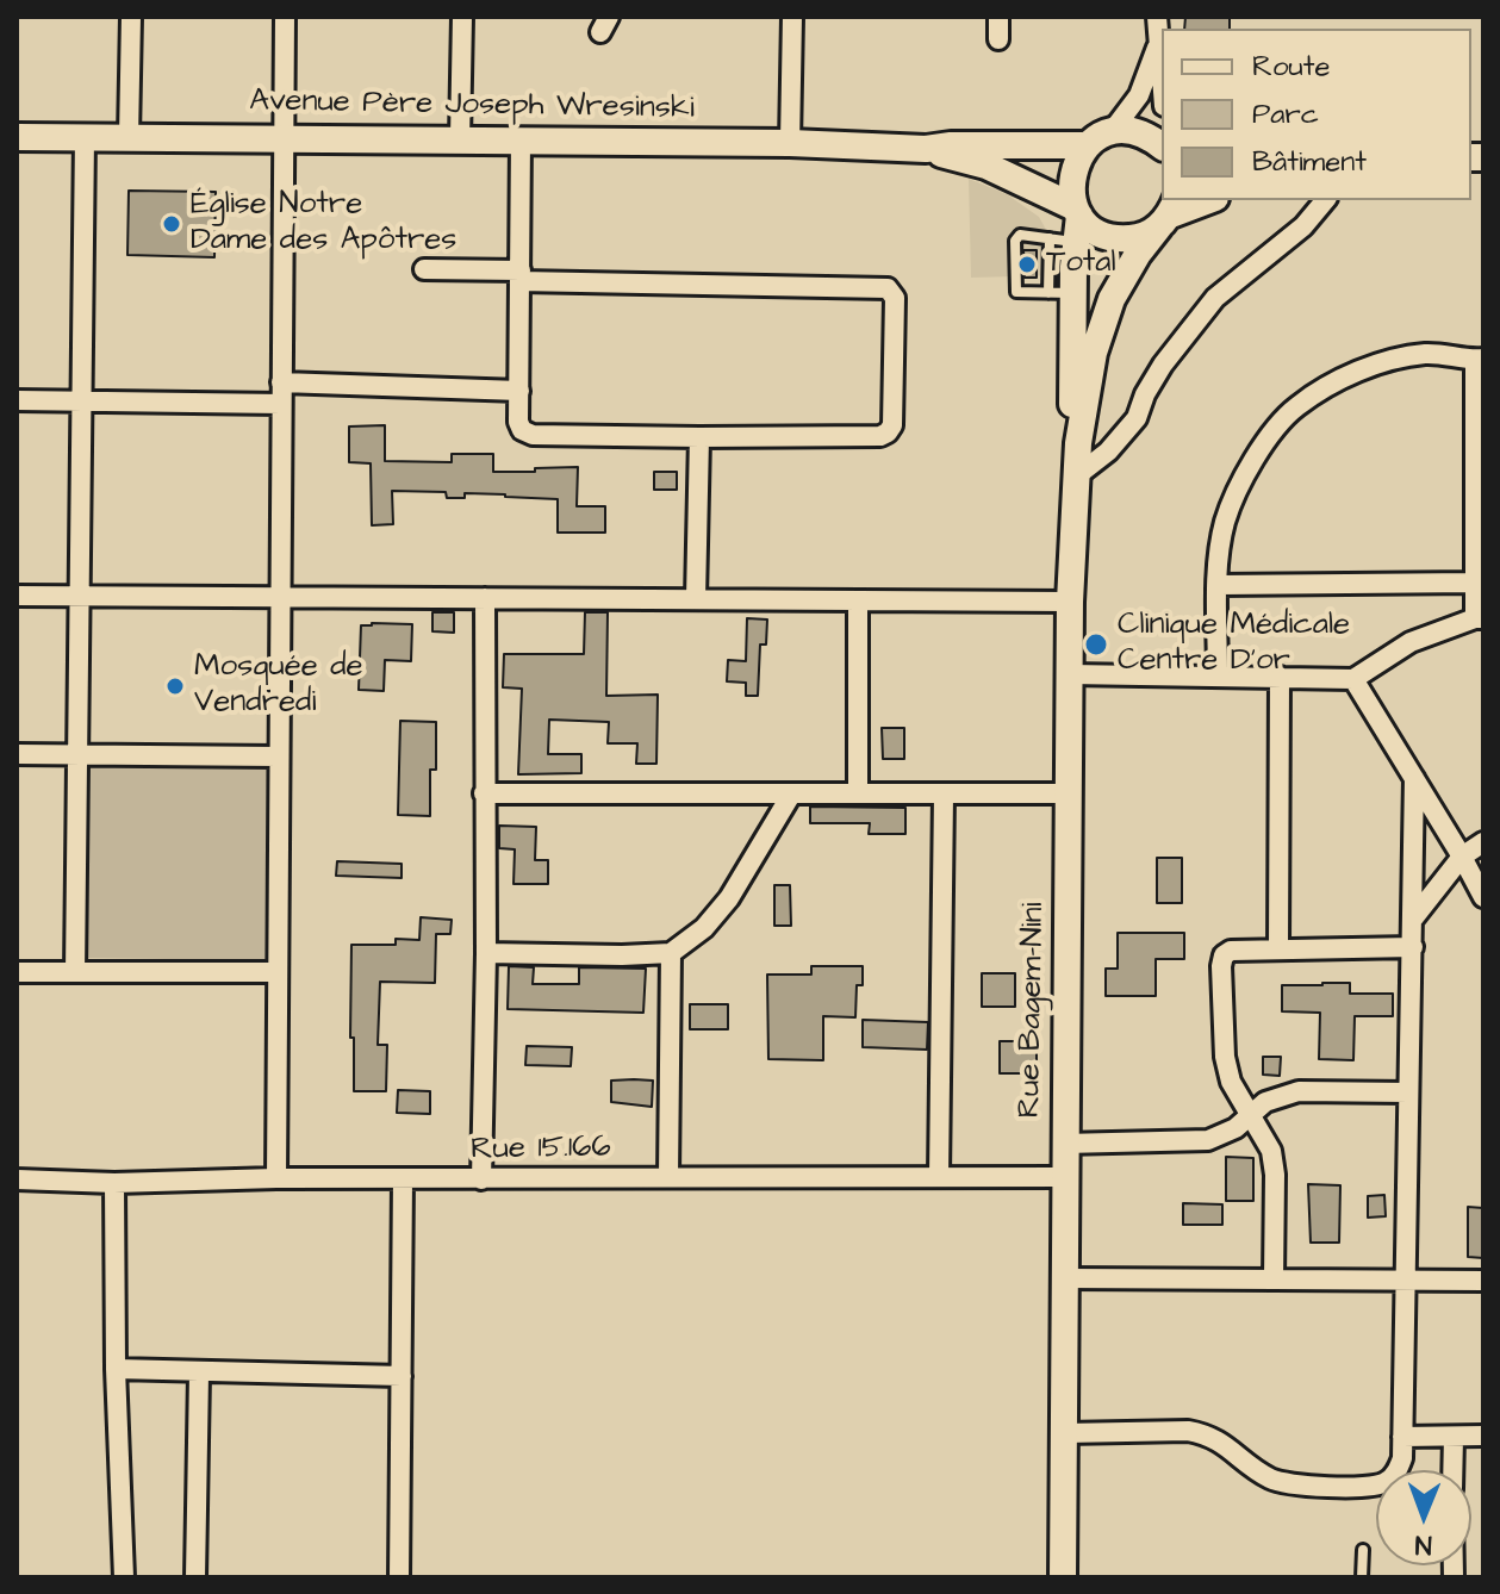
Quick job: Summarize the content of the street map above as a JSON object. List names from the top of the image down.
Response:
{
  "streets": {
    "street": ["Avenue Père Joseph Wresinski", "Rue Bagem-Nini", "Rue 15.166"]
  },
  "crossings": [
    ["Rue Bagem-Nini", "Rue 15.166"]
  ],
  "places": [
    "Église Notre Dame des Apôtres",
    "Total",
    "Clinique Médicale Centre D'or",
    "Mosquée de Vendredi"
  ],
  "legend": ["Route", "Parc", "Bâtiment"],
  "north": "bottom"
}
